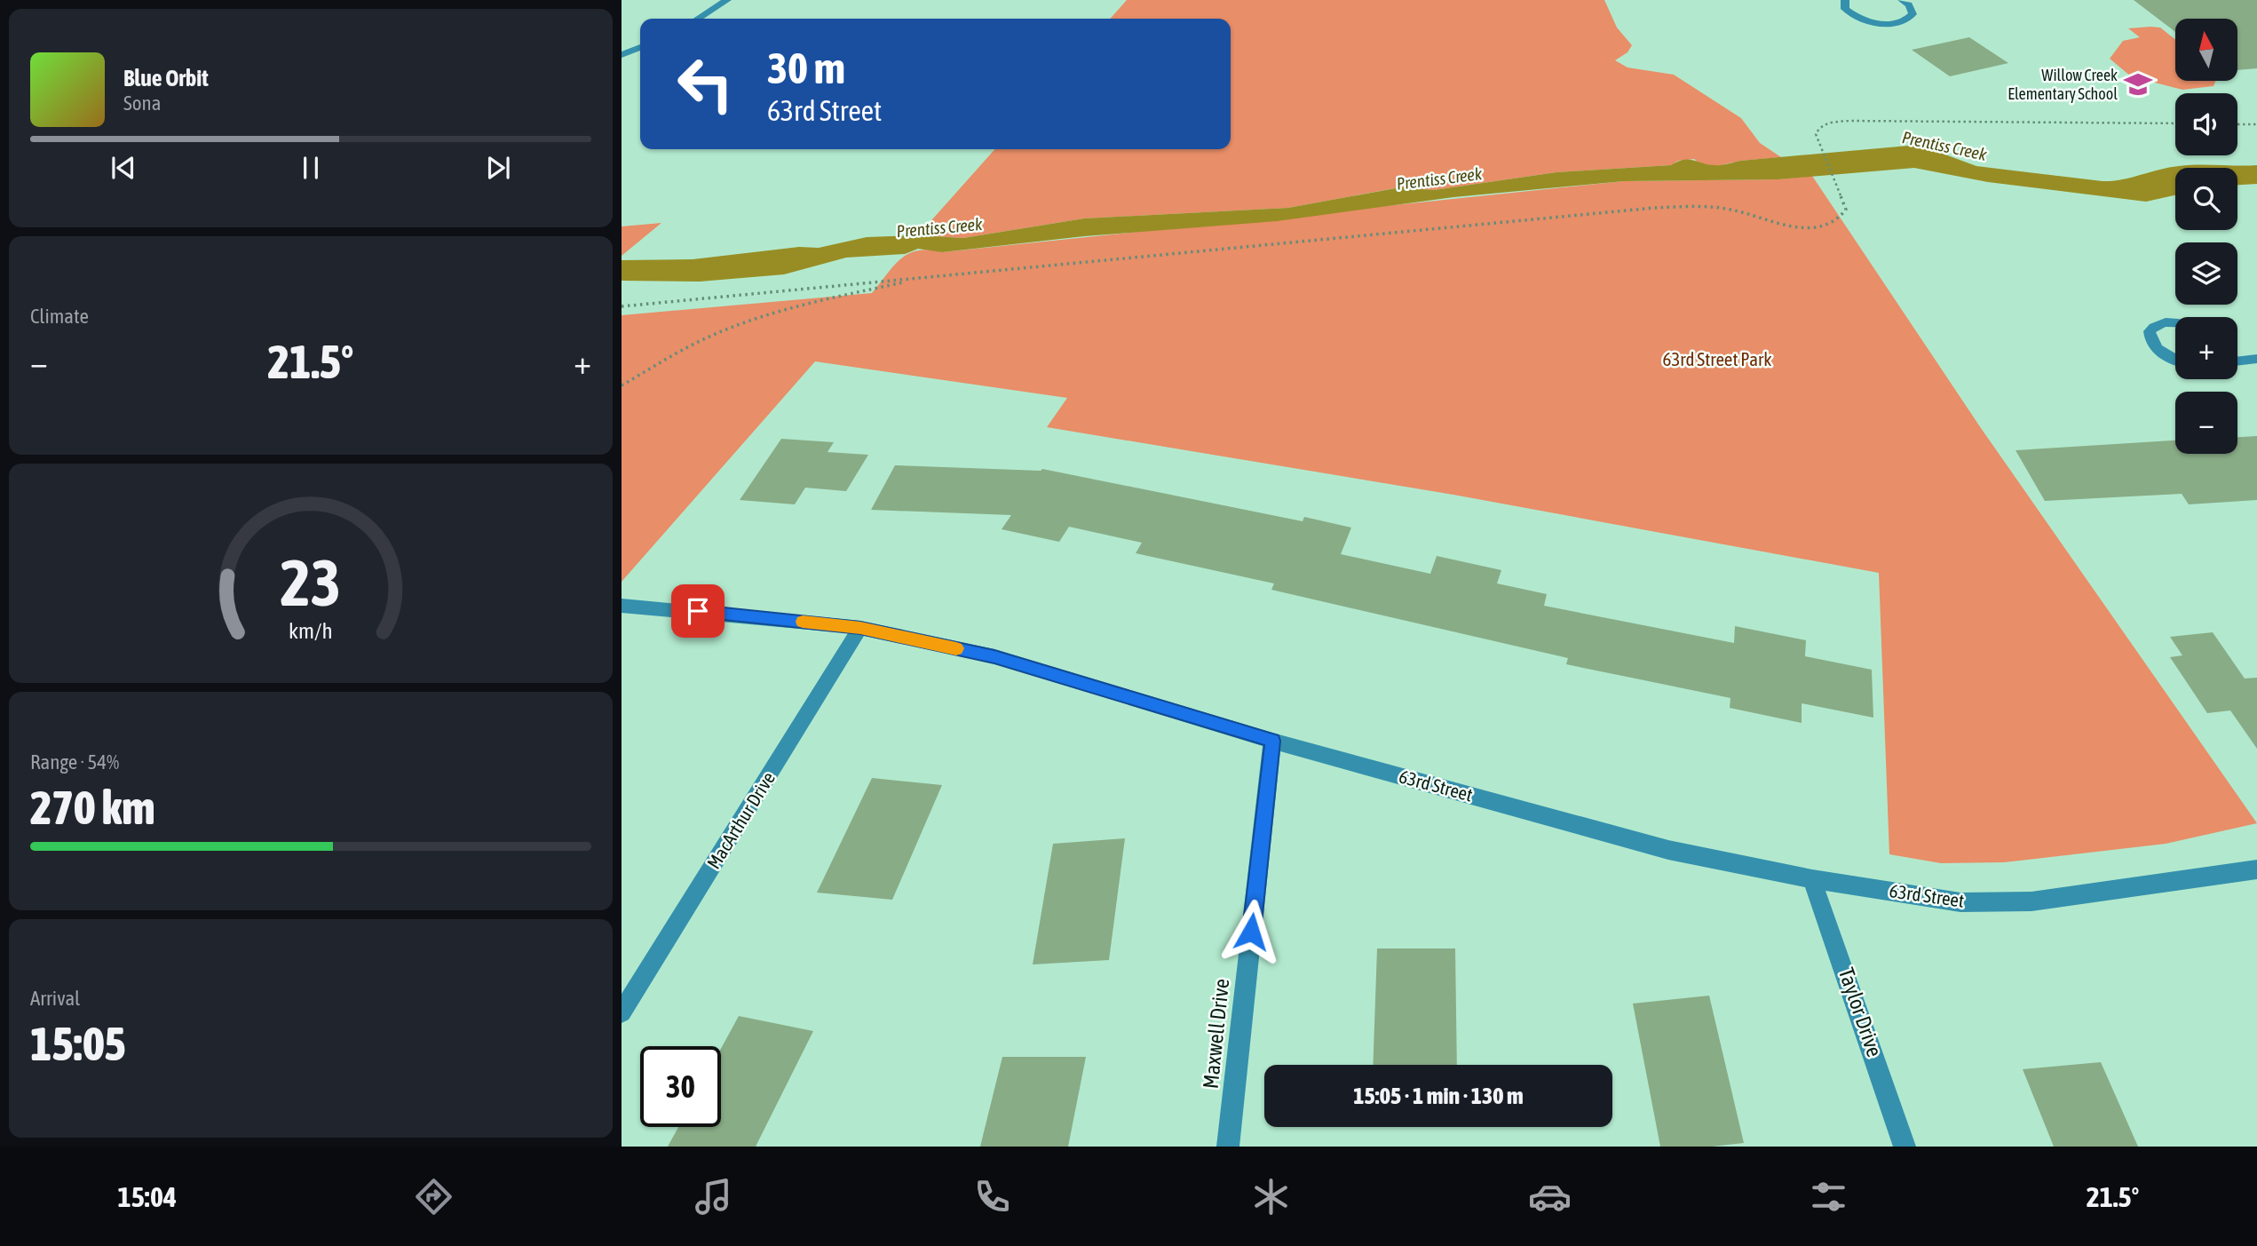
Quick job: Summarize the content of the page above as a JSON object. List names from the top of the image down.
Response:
{
  "streets": {
    "street": [
      "63rd Street",
      "MacArthur Drive",
      "Taylor Drive",
      "Maxwell Drive"
    ]
  },
  "crossings": [
    ["63rd Street", "MacArthur Drive"],
    ["63rd Street", "Taylor Drive"],
    ["63rd Street", "Maxwell Drive"]
  ],
  "water": ["Prentiss Creek"],
  "parks": ["63rd Street Park"],
  "places": {
    "school or university": ["Willow Creek Elementary School"]
  },
  "north": "top",
  "page": {
    "map_buttons": ["+", "−"],
    "turn": ["30 m", "63rd Street"],
    "song": ["Blue Orbit", "Sona"],
    "tile": [
      "Climate",
      ["Range · 54%", "270 km"],
      ["Arrival", "15:05"]
    ],
    "heat": ["−", "21.5°", "+"],
    "limit": "30",
    "trip": "15:05 · 1 min · 130 m",
    "tabs": ["15:04", "21.5°"],
    "gauge": ["23", "km/h"]
  }
}
